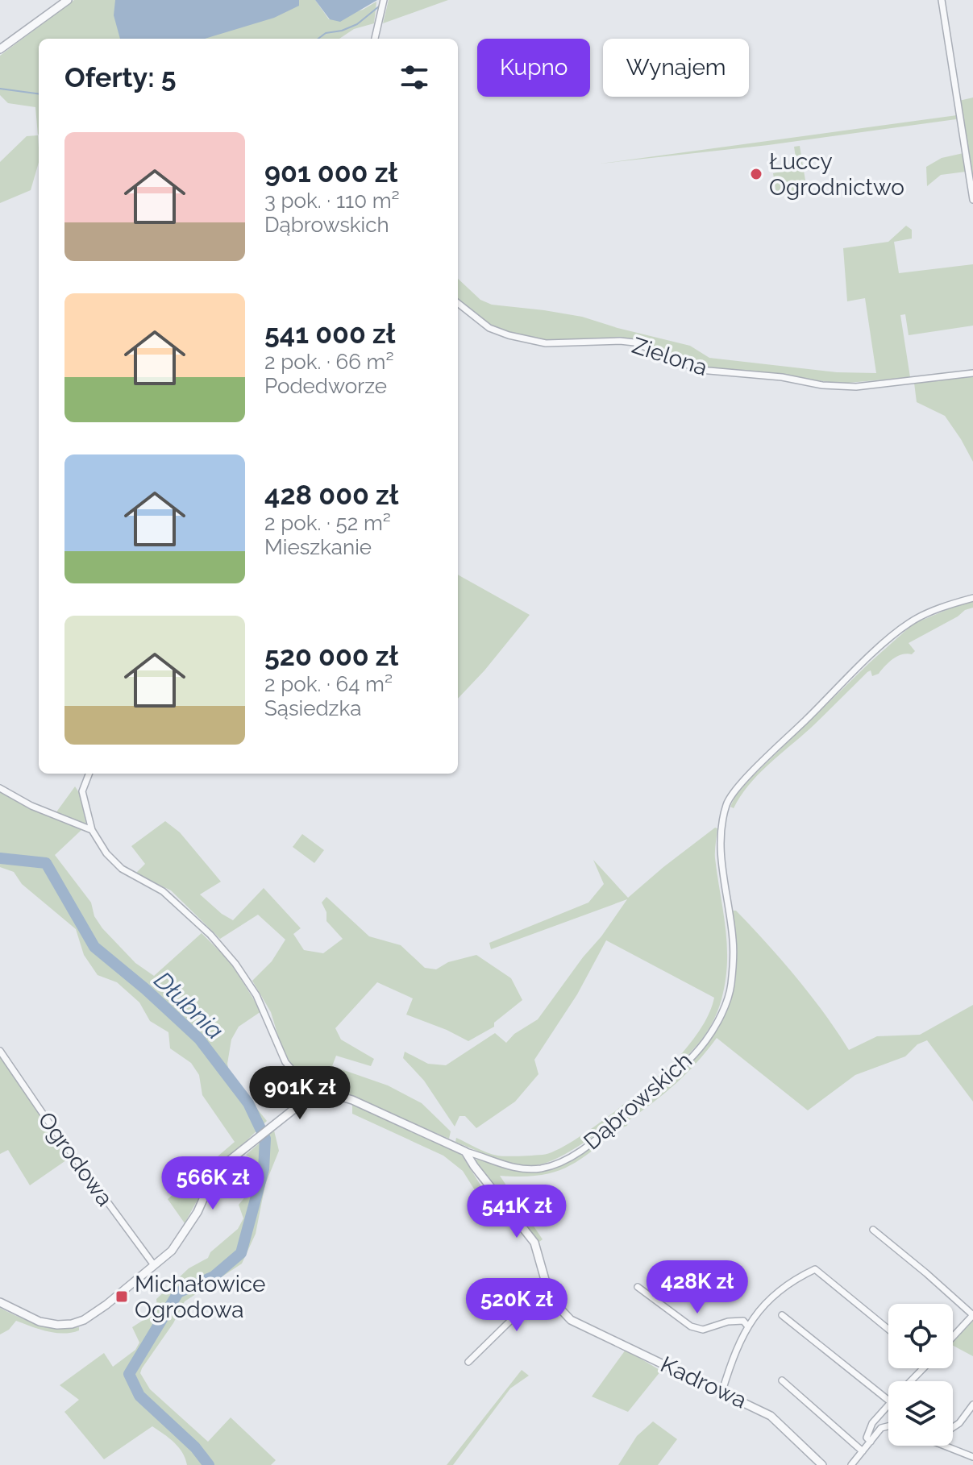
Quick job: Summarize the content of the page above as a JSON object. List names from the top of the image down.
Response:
{
  "streets": {
    "street": [
      "Zielona",
      "Dąbrowskich",
      "Ogrodowa",
      "Kadrowa"
    ]
  },
  "water": ["Dłubnia"],
  "places": {
    "other": ["Łuccy Ogrodnictwo"],
    "transit": ["Michałowice Ogrodowa"]
  },
  "page": {
    "chip": ["Kupno", "Wynajem"],
    "heading": "Oferty: 5",
    "list": [
      {
        "name": "901 000 zł",
        "note": "3 pok. · 110 m² · Dąbrowskich"
      },
      {
        "name": "541 000 zł",
        "note": "2 pok. · 66 m² · Podedworze"
      },
      {
        "name": "428 000 zł",
        "note": "2 pok. · 52 m² · Mieszkanie"
      },
      {
        "name": "520 000 zł",
        "note": "2 pok. · 64 m² · Sąsiedzka"
      }
    ],
    "price": [
      "901K zł",
      "566K zł",
      "541K zł",
      "428K zł",
      "520K zł"
    ]
  }
}
